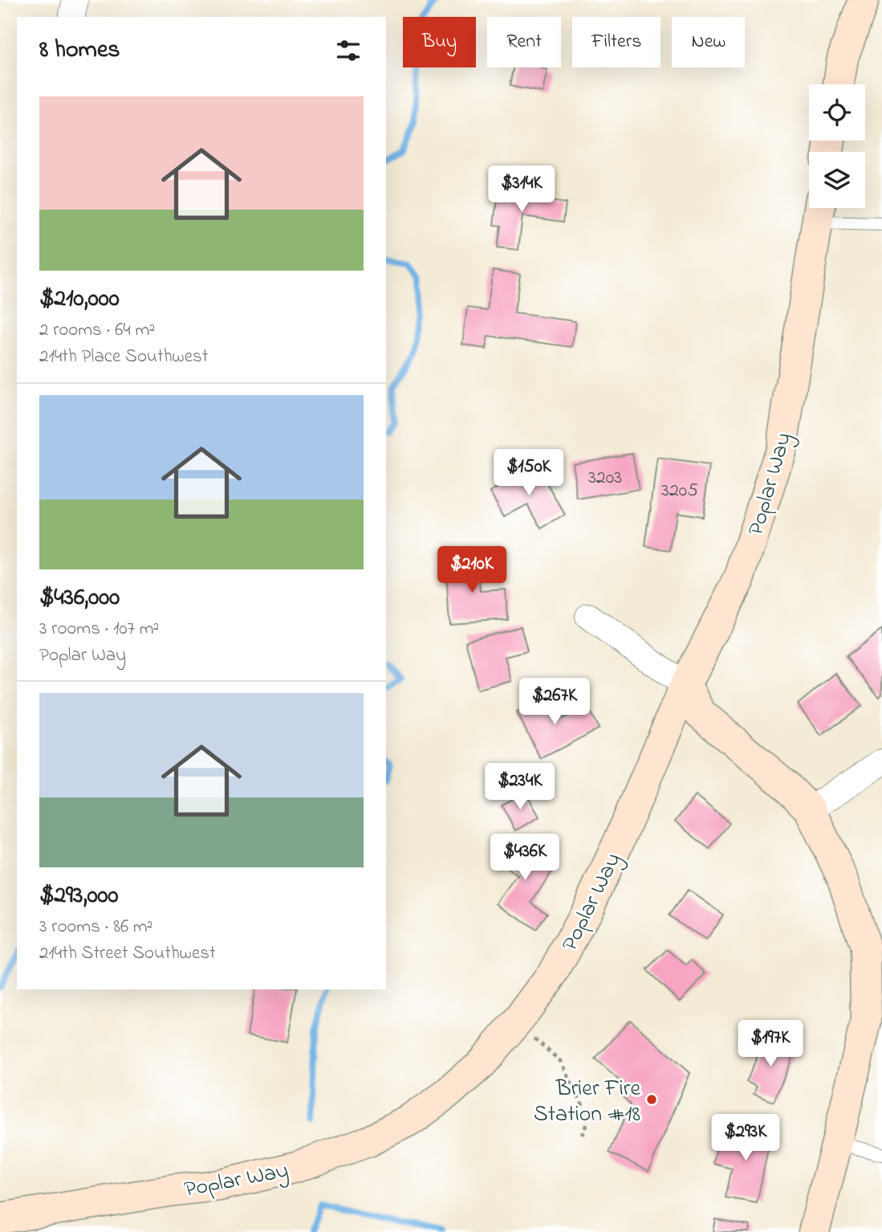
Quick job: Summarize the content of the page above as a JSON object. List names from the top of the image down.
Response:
{
  "streets": {
    "main road": ["Poplar Way"]
  },
  "places": ["Brier Fire Station #18"],
  "house_numbers": ["3203", "3205"],
  "page": {
    "chip": [
      "Buy",
      "Rent",
      "Filters",
      "New"
    ],
    "heading": "8 homes",
    "list": [
      {
        "name": "$210,000",
        "note": "2 rooms · 64 m² · 214th Place Southwest"
      },
      {
        "name": "$436,000",
        "note": "3 rooms · 107 m² · Poplar Way"
      },
      {
        "name": "$293,000",
        "note": "3 rooms · 86 m² · 214th Street Southwest"
      }
    ],
    "price": [
      "$314K",
      "$150K",
      "$210K",
      "$267K",
      "$234K",
      "$436K",
      "$197K",
      "$293K"
    ]
  }
}
